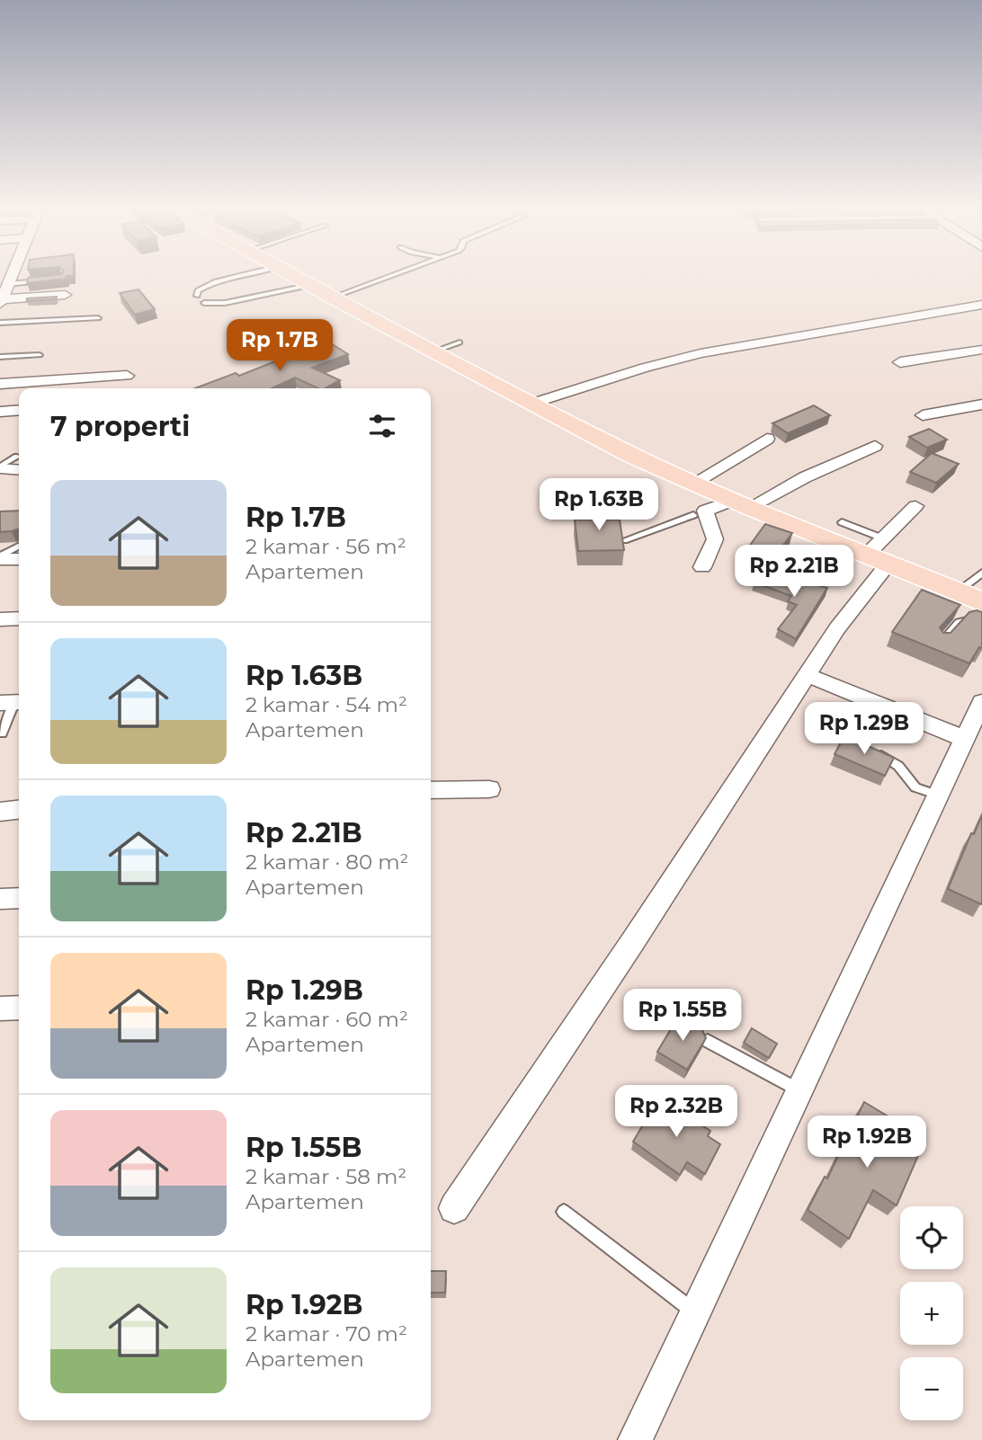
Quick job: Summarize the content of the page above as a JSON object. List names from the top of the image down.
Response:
{
  "page": {
    "price": [
      "Rp 1.7B",
      "Rp 1.63B",
      "Rp 2.21B",
      "Rp 1.29B",
      "Rp 1.55B",
      "Rp 2.32B",
      "Rp 1.92B"
    ],
    "heading": "7 properti",
    "list": [
      {
        "name": "Rp 1.7B",
        "note": "2 kamar · 56 m² · Apartemen"
      },
      {
        "name": "Rp 1.63B",
        "note": "2 kamar · 54 m² · Apartemen"
      },
      {
        "name": "Rp 2.21B",
        "note": "2 kamar · 80 m² · Apartemen"
      },
      {
        "name": "Rp 1.29B",
        "note": "2 kamar · 60 m² · Apartemen"
      },
      {
        "name": "Rp 1.55B",
        "note": "2 kamar · 58 m² · Apartemen"
      },
      {
        "name": "Rp 1.92B",
        "note": "2 kamar · 70 m² · Apartemen"
      }
    ],
    "map_buttons": ["+", "−"]
  }
}
